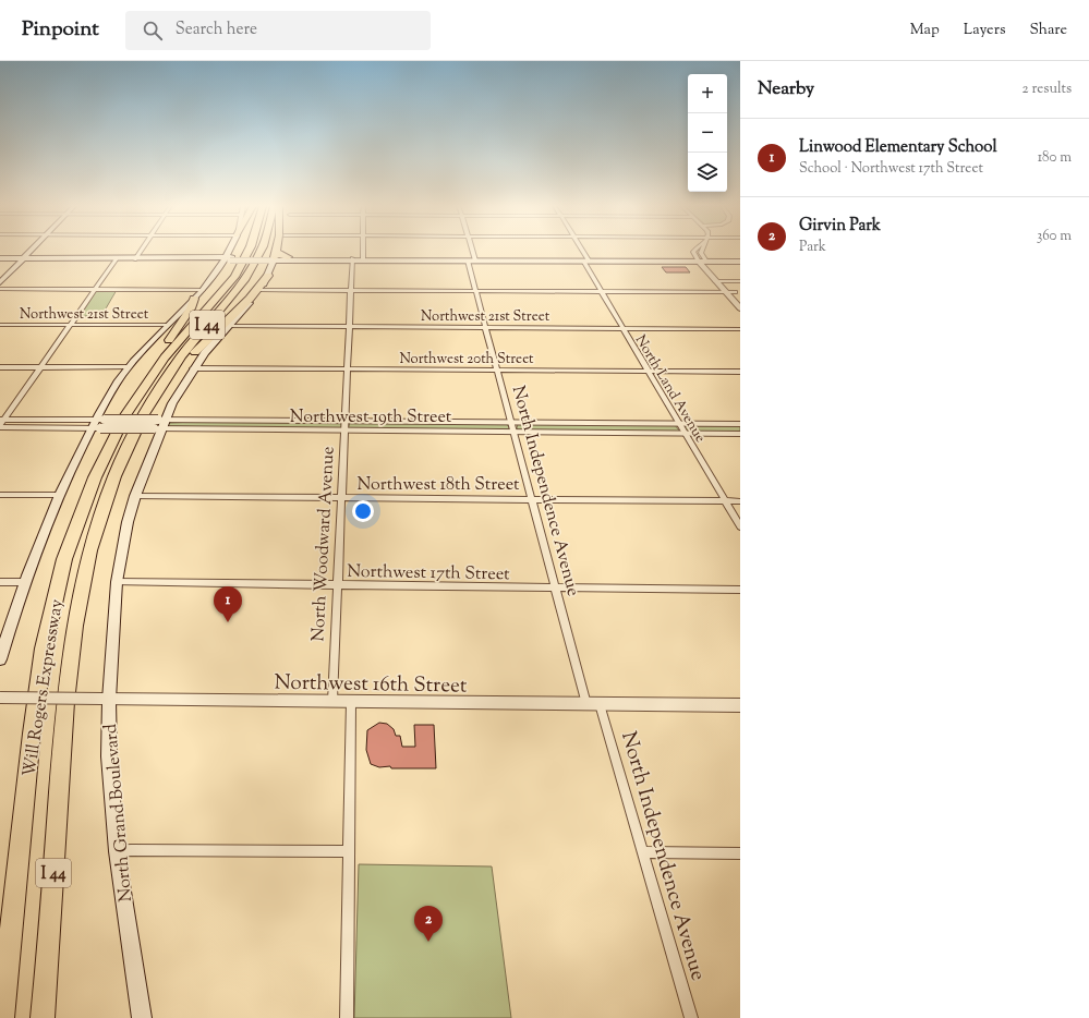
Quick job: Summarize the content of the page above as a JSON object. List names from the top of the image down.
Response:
{
  "streets": {
    "highway": ["I 44", "Will Rogers Expressway"],
    "main road": ["North Grand Boulevard"],
    "street": [
      "Northwest 21st Street",
      "Northwest 20th Street",
      "North Land Avenue",
      "Northwest 19th Street",
      "Northwest 18th Street",
      "North Independence Avenue",
      "North Woodward Avenue",
      "Northwest 17th Street",
      "Northwest 16th Street"
    ]
  },
  "crossings": [
    ["Northwest 21st Street", "North Land Avenue"],
    ["Northwest 21st Street", "North Independence Avenue"],
    ["Northwest 21st Street", "North Woodward Avenue"],
    ["Northwest 21st Street", "North Grand Boulevard"],
    ["Northwest 20th Street", "North Land Avenue"],
    ["Northwest 20th Street", "North Independence Avenue"],
    ["Northwest 20th Street", "North Woodward Avenue"],
    ["Northwest 20th Street", "North Grand Boulevard"],
    ["North Land Avenue", "Northwest 19th Street"],
    ["North Land Avenue", "Northwest 18th Street"],
    ["Northwest 19th Street", "North Independence Avenue"],
    ["Northwest 19th Street", "North Woodward Avenue"],
    ["Northwest 19th Street", "North Grand Boulevard"],
    ["Northwest 18th Street", "North Independence Avenue"],
    ["Northwest 18th Street", "North Woodward Avenue"],
    ["Northwest 18th Street", "North Grand Boulevard"],
    ["North Independence Avenue", "Northwest 17th Street"],
    ["North Independence Avenue", "Northwest 16th Street"],
    ["North Woodward Avenue", "Northwest 17th Street"],
    ["North Woodward Avenue", "Northwest 16th Street"],
    ["Northwest 17th Street", "North Grand Boulevard"],
    ["Northwest 16th Street", "North Grand Boulevard"]
  ],
  "page": {
    "header": "Pinpoint",
    "search": "Search here",
    "nav": ["Map", "Layers", "Share"],
    "heading": ["Nearby", "2 results"],
    "map_buttons": ["+", "−"],
    "list": [
      {
        "mark": "1",
        "name": "Linwood Elementary School",
        "note": "School · Northwest 17th Street",
        "value": "180 m"
      },
      {
        "mark": "2",
        "name": "Girvin Park",
        "note": "Park",
        "value": "360 m"
      }
    ],
    "pins": ["1", "2"]
  }
}
